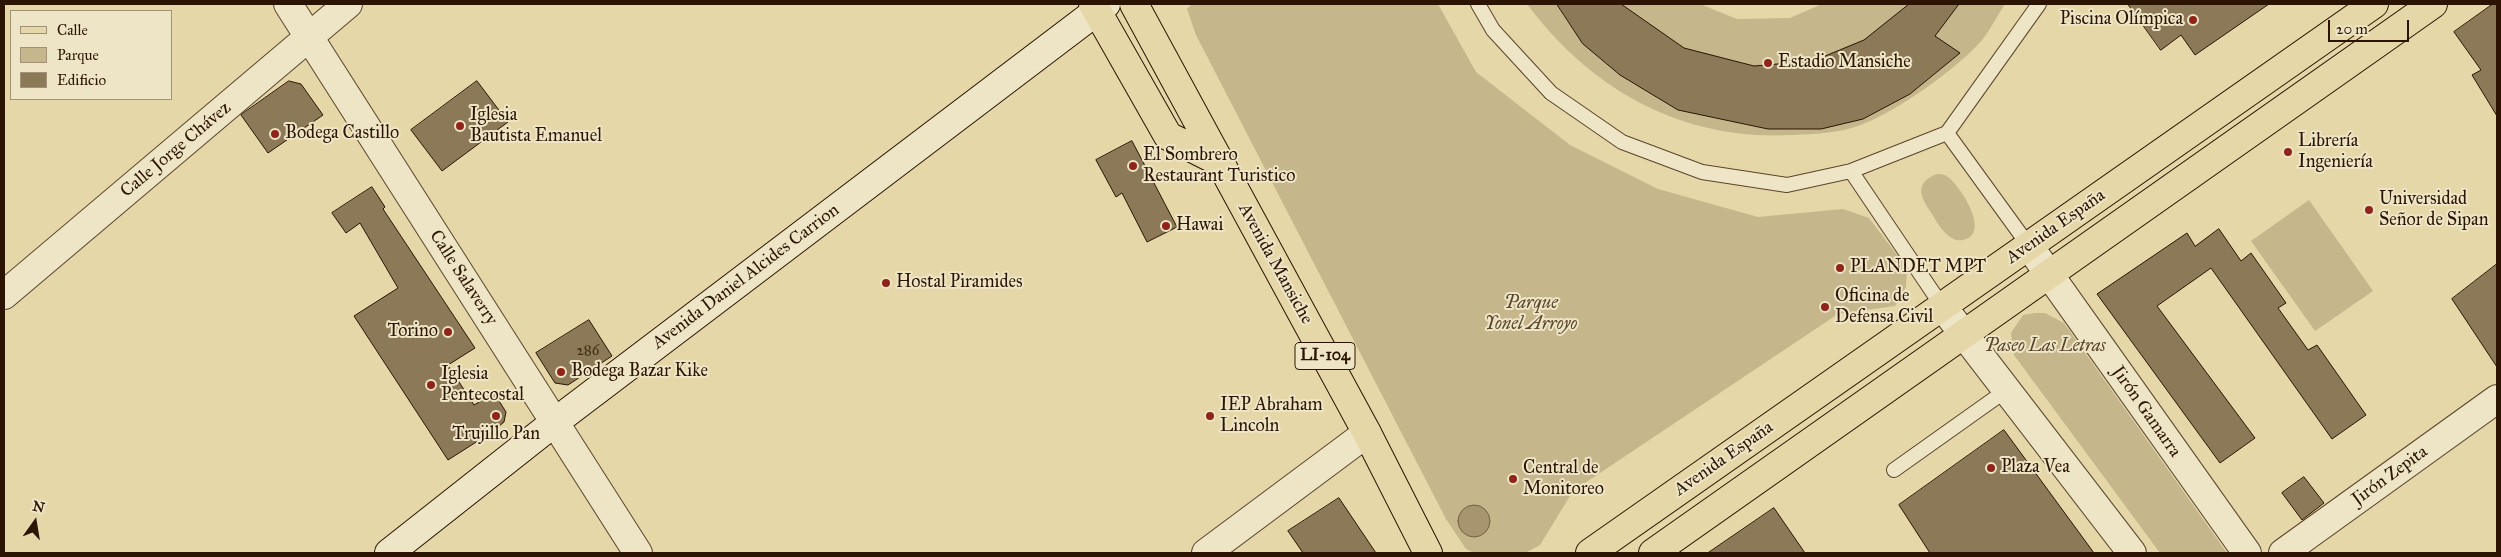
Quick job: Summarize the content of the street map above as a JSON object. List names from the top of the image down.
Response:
{
  "streets": {
    "main road": ["Avenida España", "Avenida Mansiche", "LI-104"],
    "street": [
      "Calle Jorge Chávez",
      "Avenida Daniel Alcides Carrion",
      "Calle Salaverry",
      "Jirón Gamarra",
      "Jirón Zepita"
    ]
  },
  "crossings": [
    ["Calle Jorge Chávez", "Calle Salaverry"],
    ["Avenida España", "Jirón Gamarra"],
    ["Avenida Daniel Alcides Carrion", "Calle Salaverry"]
  ],
  "parks": ["Parque Yonel Arroyo", "Paseo Las Letras"],
  "places": [
    "Piscina Olímpica",
    "Estadio Mansiche",
    "Iglesia Bautista Emanuel",
    "Bodega Castillo",
    "Librería Ingeniería",
    "El Sombrero Restaurant Turistico",
    "Universidad Señor de Sipan",
    "Hawai",
    "PLANDET MPT",
    "Hostal Piramides",
    "Oficina de Defensa Civil",
    "Torino",
    "Bodega Bazar Kike",
    "Iglesia Pentecostal",
    "Trujillo Pan",
    "IEP Abraham Lincoln",
    "Plaza Vea",
    "Central de Monitoreo"
  ],
  "house_numbers": ["286"],
  "legend": ["Calle", "Parque", "Edificio"],
  "scale_bar": "20 m",
  "north": "top"
}
